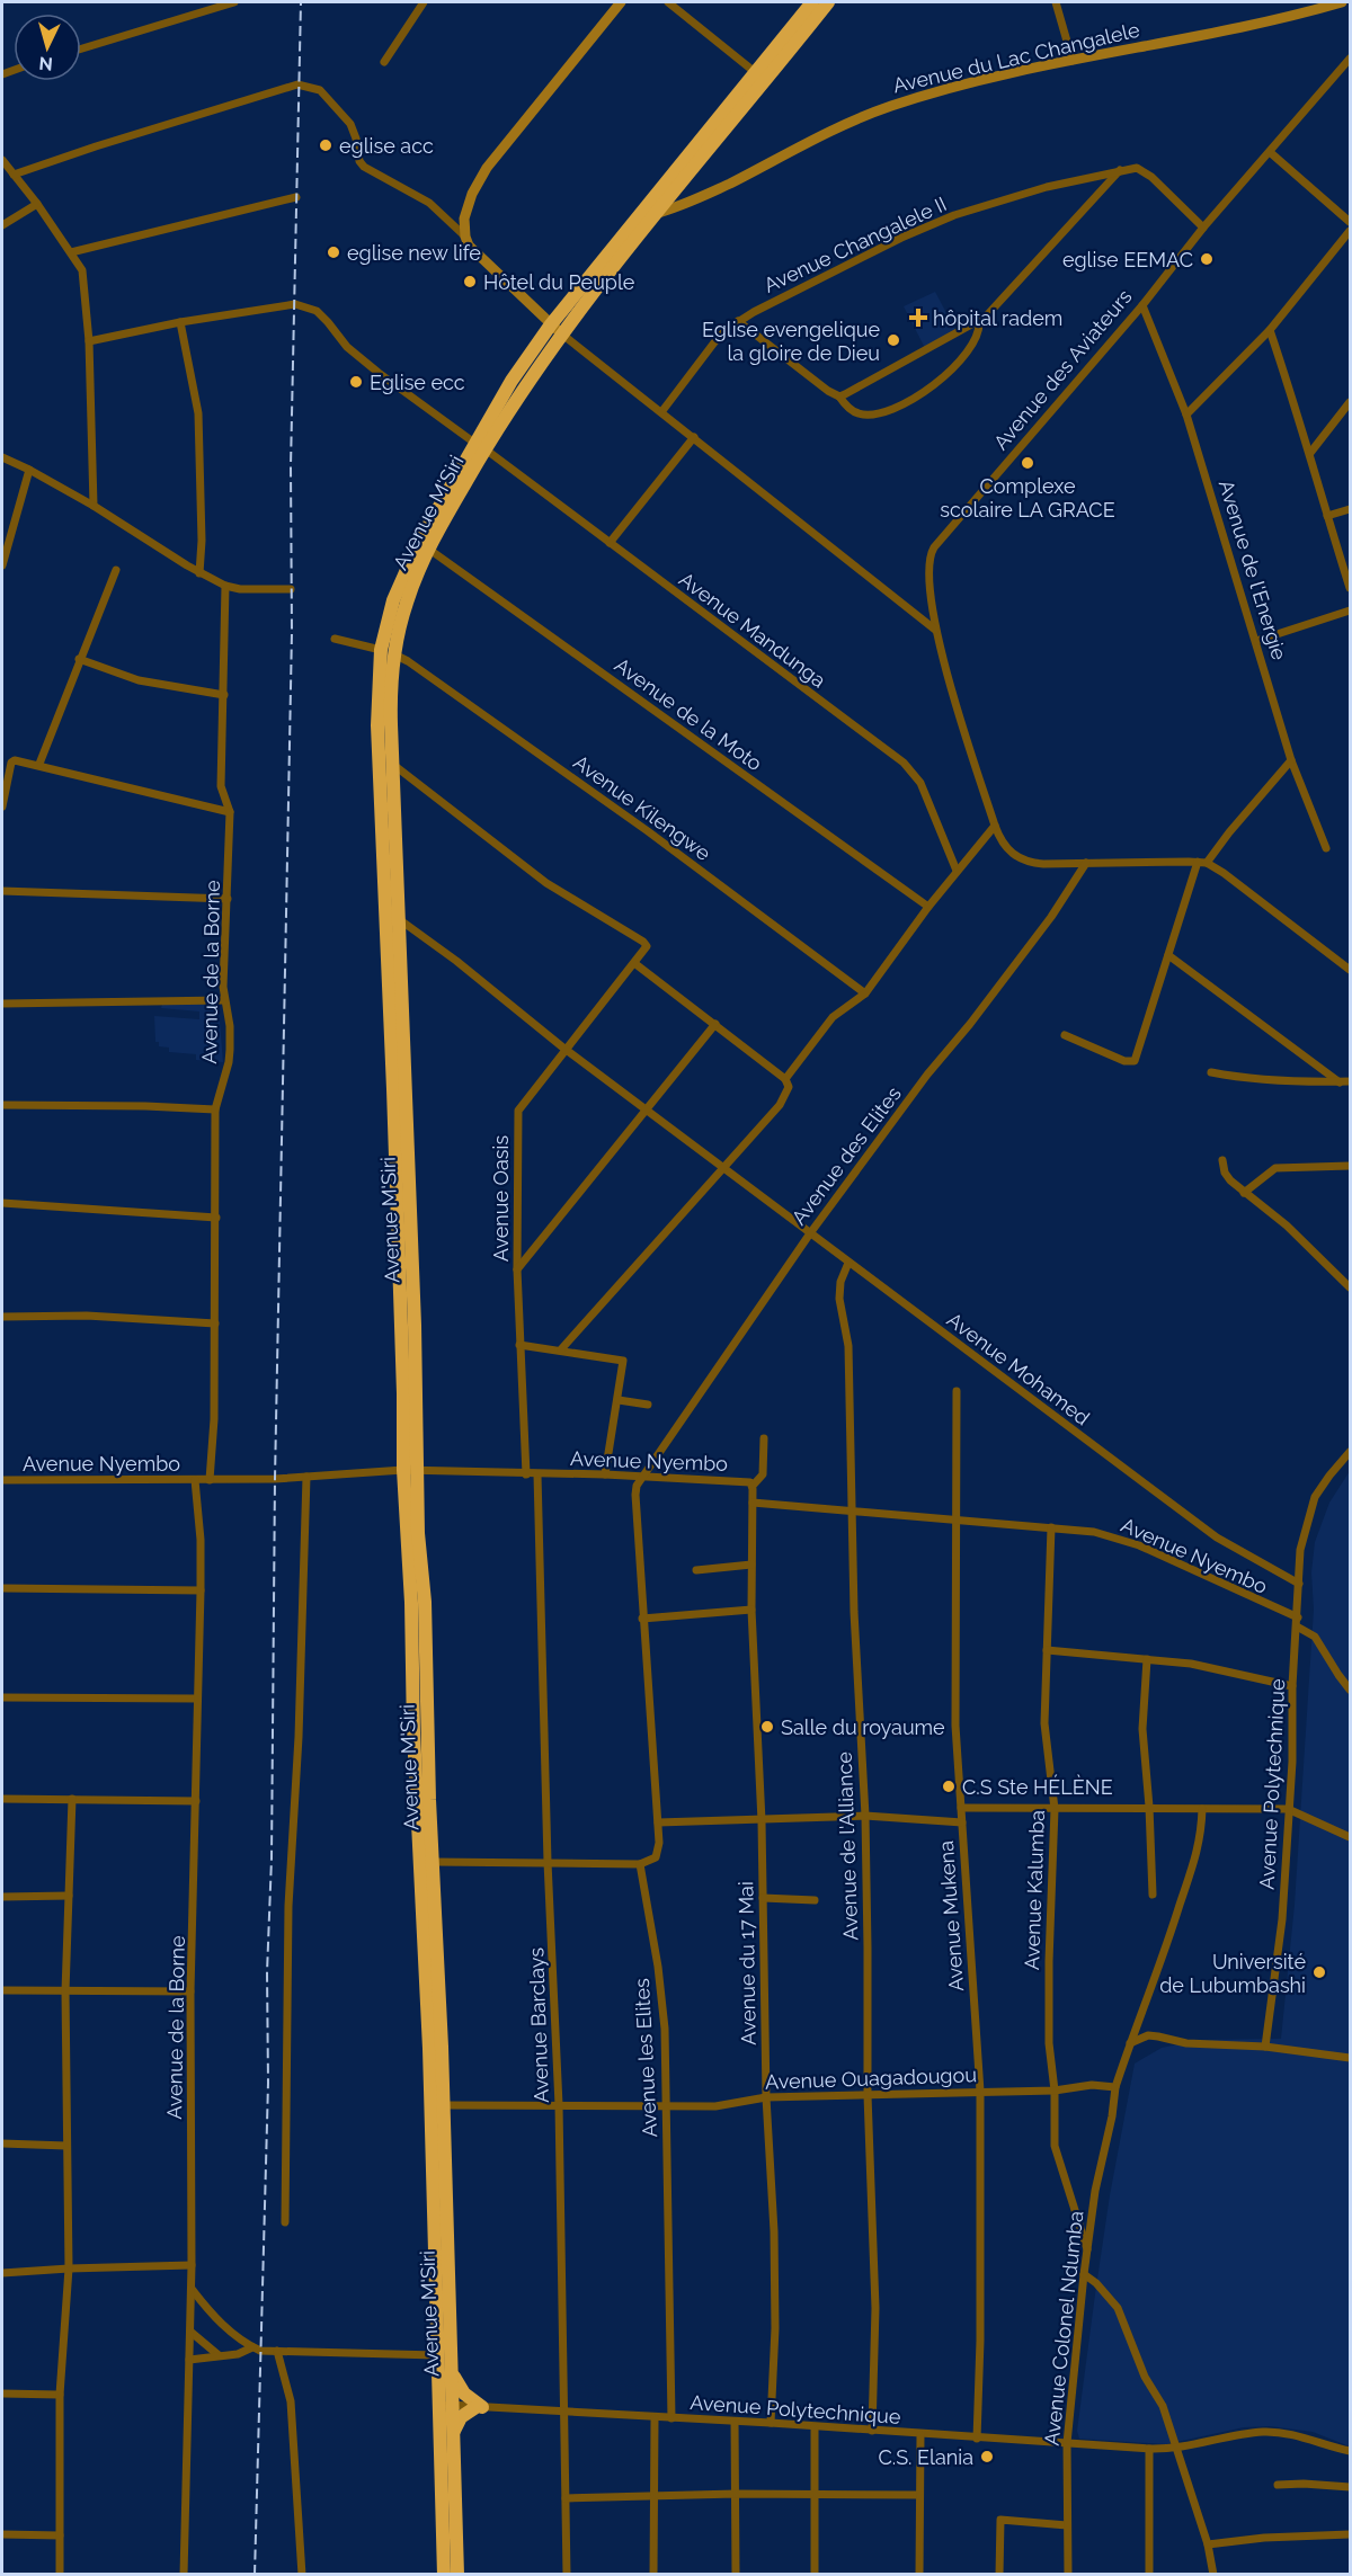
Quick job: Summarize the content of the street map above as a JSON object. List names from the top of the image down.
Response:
{
  "streets": {
    "highway": ["Avenue M'Siri"],
    "street": [
      "Avenue du Lac Changalele",
      "Avenue Changalele II",
      "Avenue des Aviateurs",
      "Avenue de l'Energie",
      "Avenue Mandunga",
      "Avenue de la Moto",
      "Avenue Kilengwe",
      "Avenue de la Borne",
      "Avenue des Elites",
      "Avenue Oasis",
      "Avenue Mohamed",
      "Avenue Nyembo",
      "Avenue Polytechnique",
      "Avenue de l'Alliance",
      "Avenue Kalumba",
      "Avenue Mukena",
      "Avenue du 17 Mai",
      "Avenue Barclays",
      "Avenue les Elites",
      "Avenue Ouagadougou",
      "Avenue Colonel Ndumba"
    ]
  },
  "crossings": [
    ["Avenue du Lac Changalele", "Avenue M'Siri"],
    ["Avenue Changalele II", "Avenue des Aviateurs"],
    ["Avenue des Aviateurs", "Avenue de l'Energie"],
    ["Avenue des Aviateurs", "Avenue des Elites"],
    ["Avenue M'Siri", "Avenue Mandunga"],
    ["Avenue M'Siri", "Avenue de la Moto"],
    ["Avenue M'Siri", "Avenue Kilengwe"],
    ["Avenue M'Siri", "Avenue Mohamed"],
    ["Avenue M'Siri", "Avenue Nyembo"],
    ["Avenue M'Siri", "Avenue Polytechnique"],
    ["Avenue M'Siri", "Avenue Ouagadougou"],
    ["Avenue de la Borne", "Avenue Nyembo"],
    ["Avenue des Elites", "Avenue Mohamed"],
    ["Avenue des Elites", "Avenue Nyembo"],
    ["Avenue Oasis", "Avenue Mohamed"],
    ["Avenue Oasis", "Avenue Nyembo"],
    ["Avenue Mohamed", "Avenue Polytechnique"],
    ["Avenue Mohamed", "Avenue de l'Alliance"],
    ["Avenue Nyembo", "Avenue Polytechnique"],
    ["Avenue Nyembo", "Avenue de l'Alliance"],
    ["Avenue Nyembo", "Avenue Kalumba"],
    ["Avenue Nyembo", "Avenue Mukena"],
    ["Avenue Nyembo", "Avenue du 17 Mai"],
    ["Avenue Nyembo", "Avenue Barclays"],
    ["Avenue Polytechnique", "Avenue de l'Alliance"],
    ["Avenue Polytechnique", "Avenue Mukena"],
    ["Avenue Polytechnique", "Avenue du 17 Mai"],
    ["Avenue Polytechnique", "Avenue Barclays"],
    ["Avenue Polytechnique", "Avenue les Elites"],
    ["Avenue Polytechnique", "Avenue Colonel Ndumba"],
    ["Avenue de l'Alliance", "Avenue Ouagadougou"],
    ["Avenue Kalumba", "Avenue Ouagadougou"],
    ["Avenue Kalumba", "Avenue Colonel Ndumba"],
    ["Avenue Mukena", "Avenue Ouagadougou"],
    ["Avenue du 17 Mai", "Avenue Ouagadougou"],
    ["Avenue Barclays", "Avenue Ouagadougou"],
    ["Avenue les Elites", "Avenue Ouagadougou"],
    ["Avenue Ouagadougou", "Avenue Colonel Ndumba"]
  ],
  "places": {
    "other": [
      "eglise acc",
      "eglise new life",
      "eglise EEMAC",
      "Hôtel du Peuple",
      "Eglise evengelique la gloire de Dieu",
      "Eglise ecc",
      "Complexe scolaire LA GRACE",
      "Salle du royaume",
      "C.S Ste HÉLÈNE",
      "Université de Lubumbashi",
      "C.S. Elania"
    ],
    "health": ["hôpital radem"]
  },
  "north": "bottom"
}
